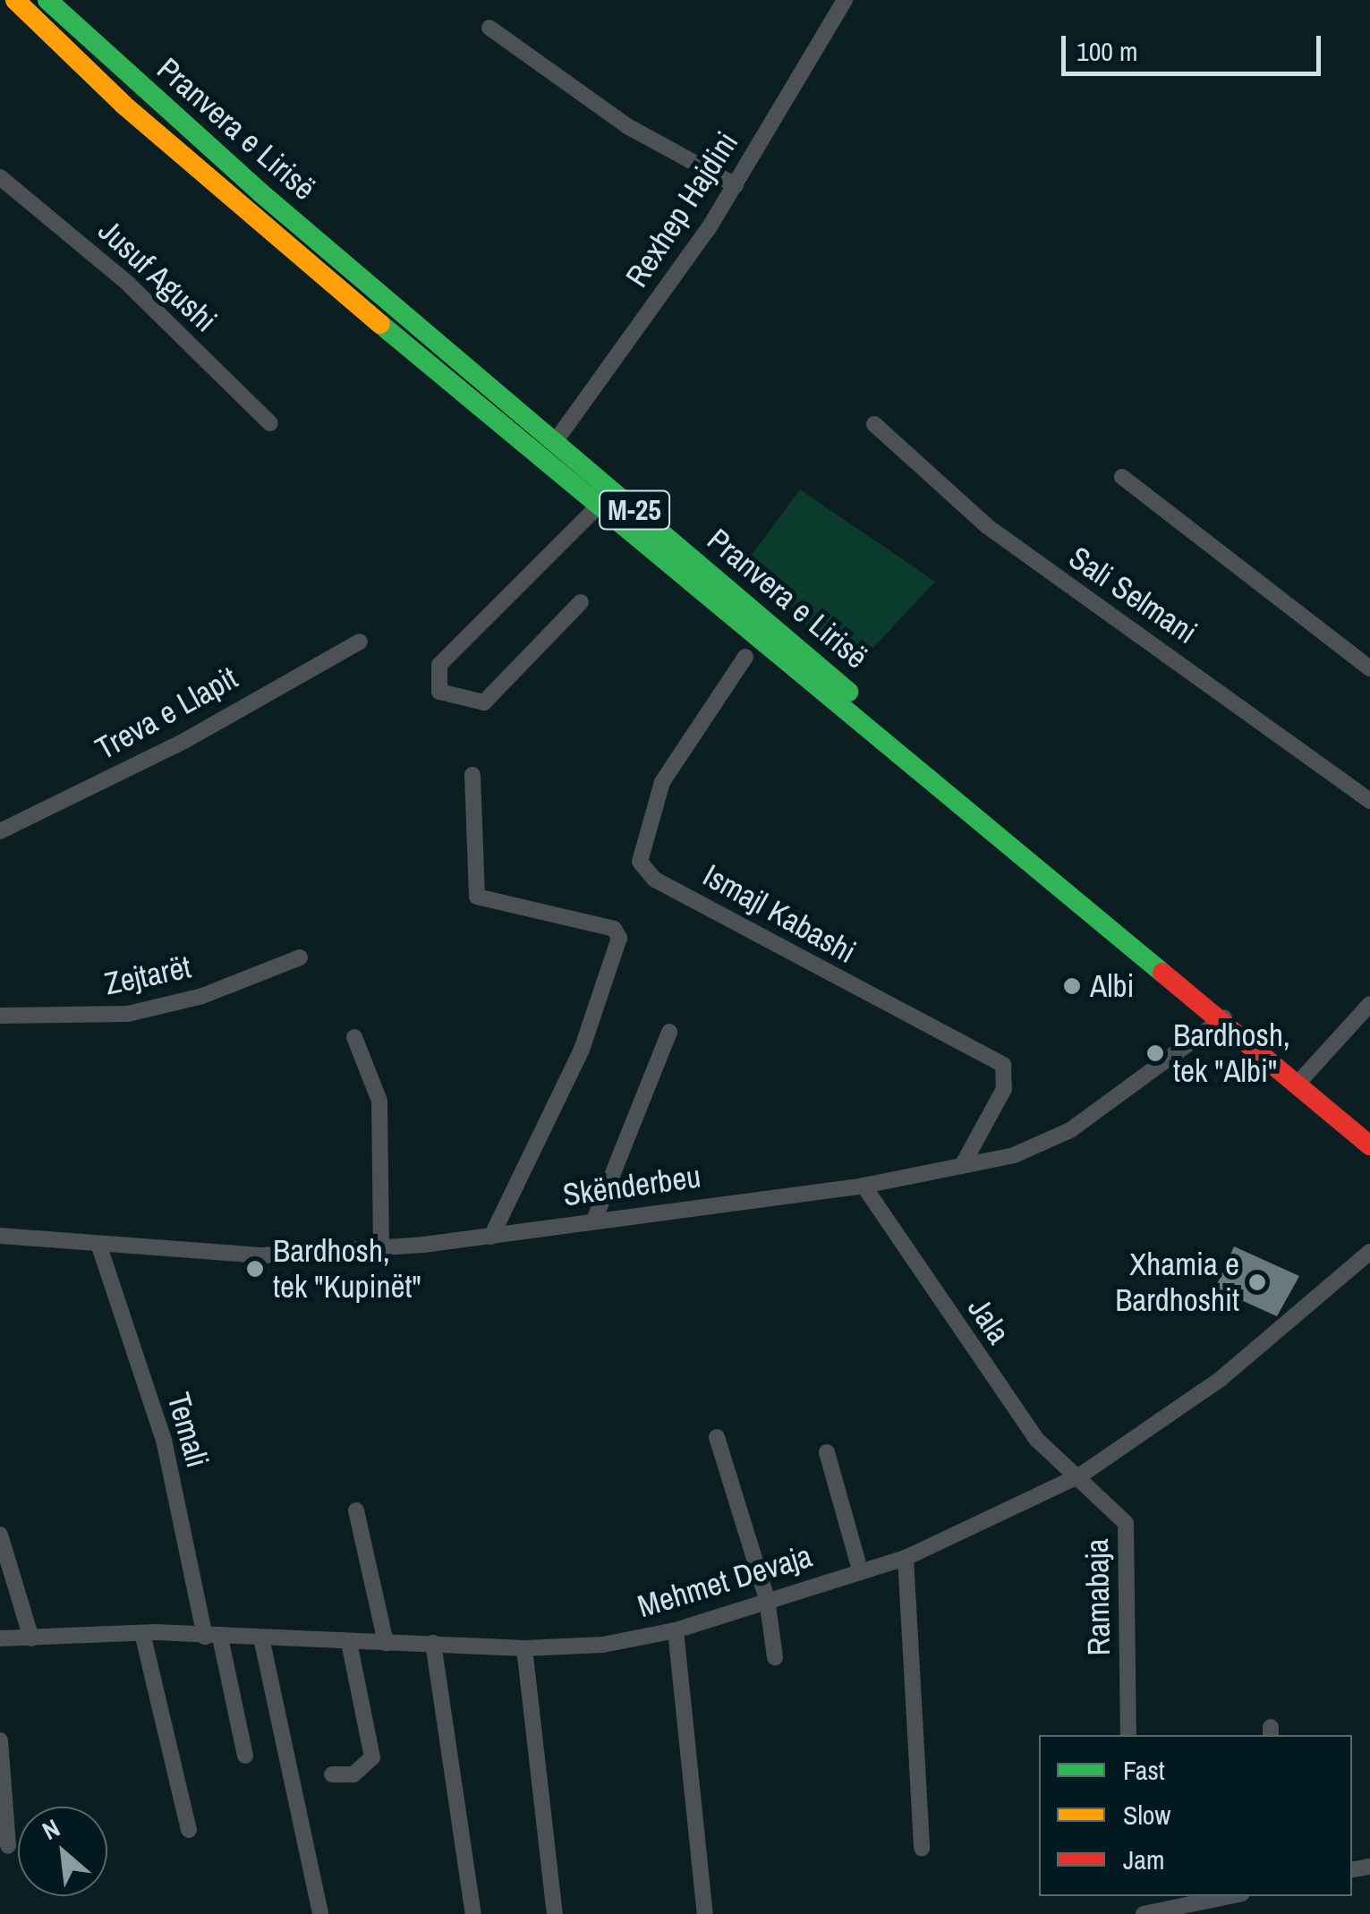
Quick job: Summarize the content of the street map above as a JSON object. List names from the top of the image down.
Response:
{
  "streets": {
    "main road": ["Pranvera e Lirisë", "M-25"],
    "street": [
      "Rexhep Hajdini",
      "Jusuf Agushi",
      "Sali Selmani",
      "Treva e Llapit",
      "Ismajl Kabashi",
      "Zejtarët",
      "Skënderbeu",
      "Jala",
      "Temali",
      "Mehmet Devaja",
      "Ramabaja"
    ]
  },
  "crossings": [
    ["Pranvera e Lirisë", "Rexhep Hajdini"],
    ["Pranvera e Lirisë", "Skënderbeu"],
    ["Ismajl Kabashi", "Skënderbeu"],
    ["Skënderbeu", "Jala"],
    ["Skënderbeu", "Temali"],
    ["Jala", "Mehmet Devaja"],
    ["Jala", "Ramabaja"],
    ["Temali", "Mehmet Devaja"],
    ["Mehmet Devaja", "Ramabaja"]
  ],
  "places": [
    "Albi",
    "Bardhosh, tek \"Albi\"",
    "Bardhosh, tek \"Kupinët\"",
    "Xhamia e Bardhoshit"
  ],
  "legend": ["Fast", "Slow", "Jam"],
  "scale_bar": "100 m",
  "north": "top left"
}
